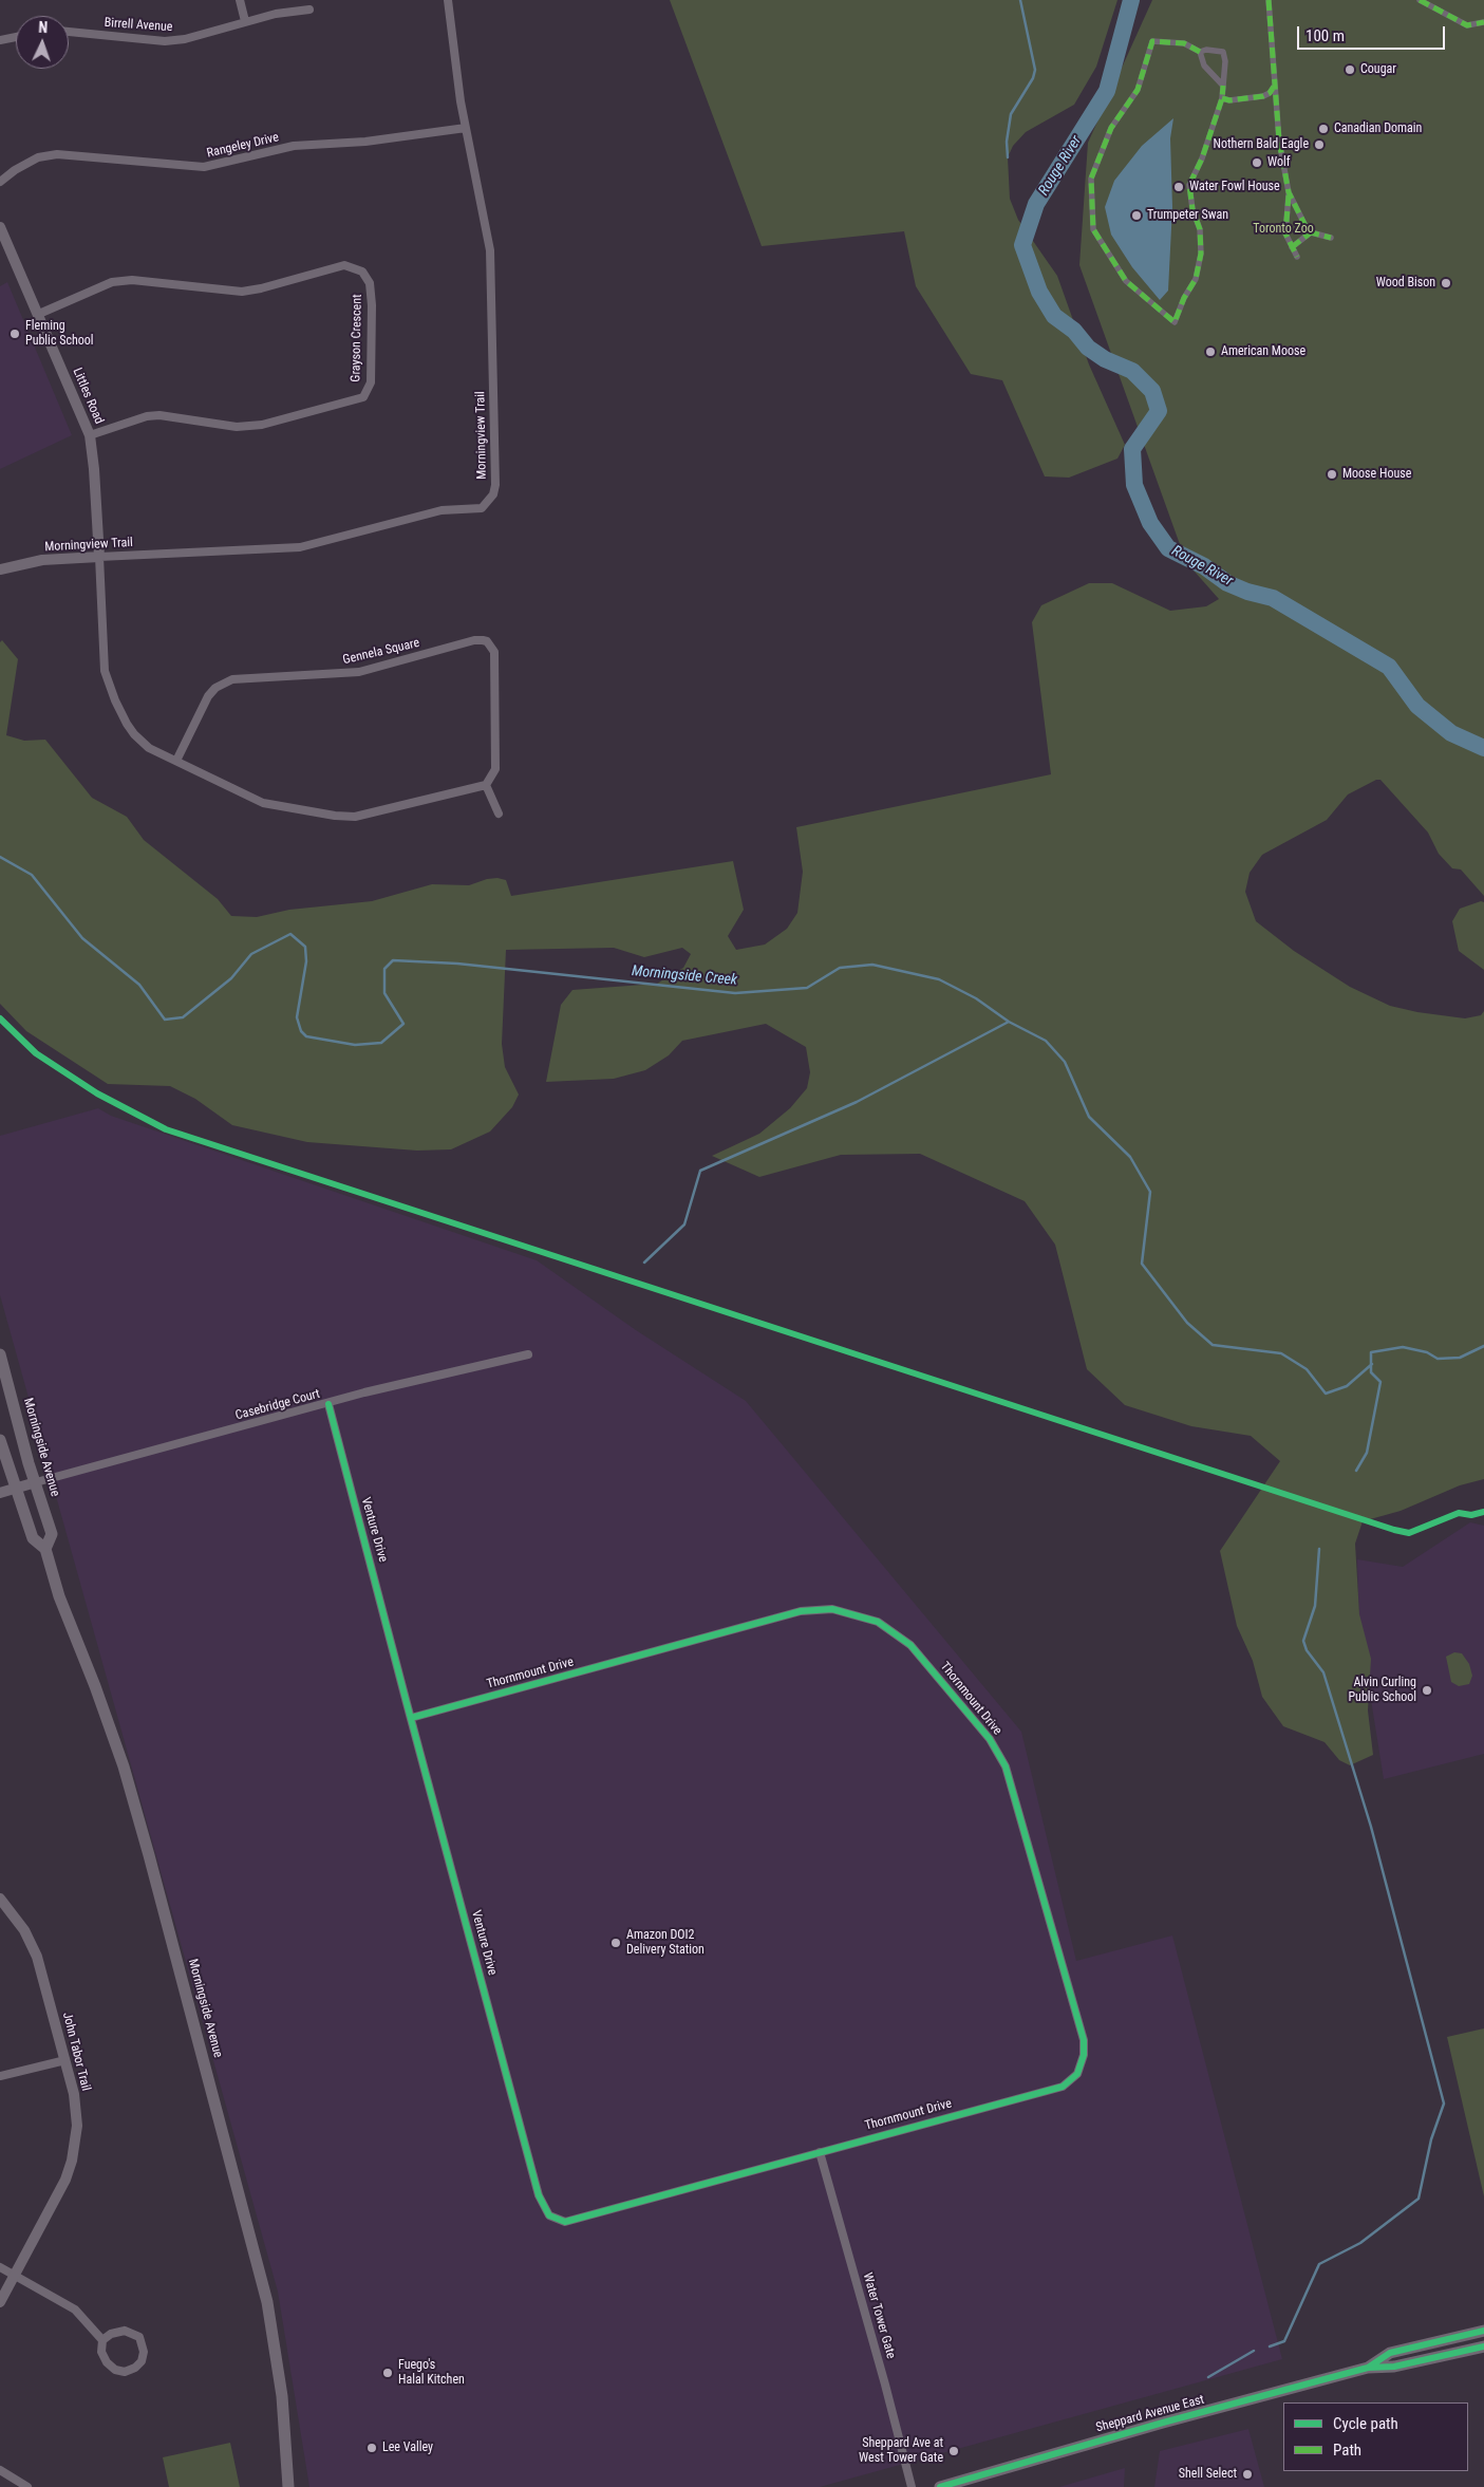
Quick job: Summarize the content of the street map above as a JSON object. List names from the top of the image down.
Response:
{
  "streets": {
    "main road": ["Morningside Avenue", "Sheppard Avenue East"],
    "street": [
      "Birrell Avenue",
      "Rangeley Drive",
      "Grayson Crescent",
      "Littles Road",
      "Morningview Trail",
      "Gennela Square",
      "Casebridge Court",
      "Venture Drive",
      "Thornmount Drive",
      "John Tabor Trail",
      "Water Tower Gate"
    ]
  },
  "crossings": [
    ["Rangeley Drive", "Morningview Trail"],
    ["Grayson Crescent", "Littles Road"],
    ["Littles Road", "Morningview Trail"],
    ["Casebridge Court", "Morningside Avenue"],
    ["Casebridge Court", "Venture Drive"],
    ["Venture Drive", "Thornmount Drive"],
    ["Venture Drive", "Water Tower Gate"],
    ["Thornmount Drive", "Water Tower Gate"]
  ],
  "water": ["Rouge River", "Morningside Creek"],
  "parks": ["Toronto Zoo"],
  "places": [
    "Cougar",
    "Canadian Domain",
    "Nothern Bald Eagle",
    "Wolf",
    "Water Fowl House",
    "Trumpeter Swan",
    "Wood Bison",
    "Fleming Public School",
    "American Moose",
    "Moose House",
    "Alvin Curling Public School",
    "Amazon DOI2 Delivery Station",
    "Fuego's Halal Kitchen",
    "Lee Valley",
    "Sheppard Ave at West Tower Gate",
    "Shell Select"
  ],
  "legend": ["Cycle path", "Path"],
  "scale_bar": "100 m",
  "north": "top"
}
